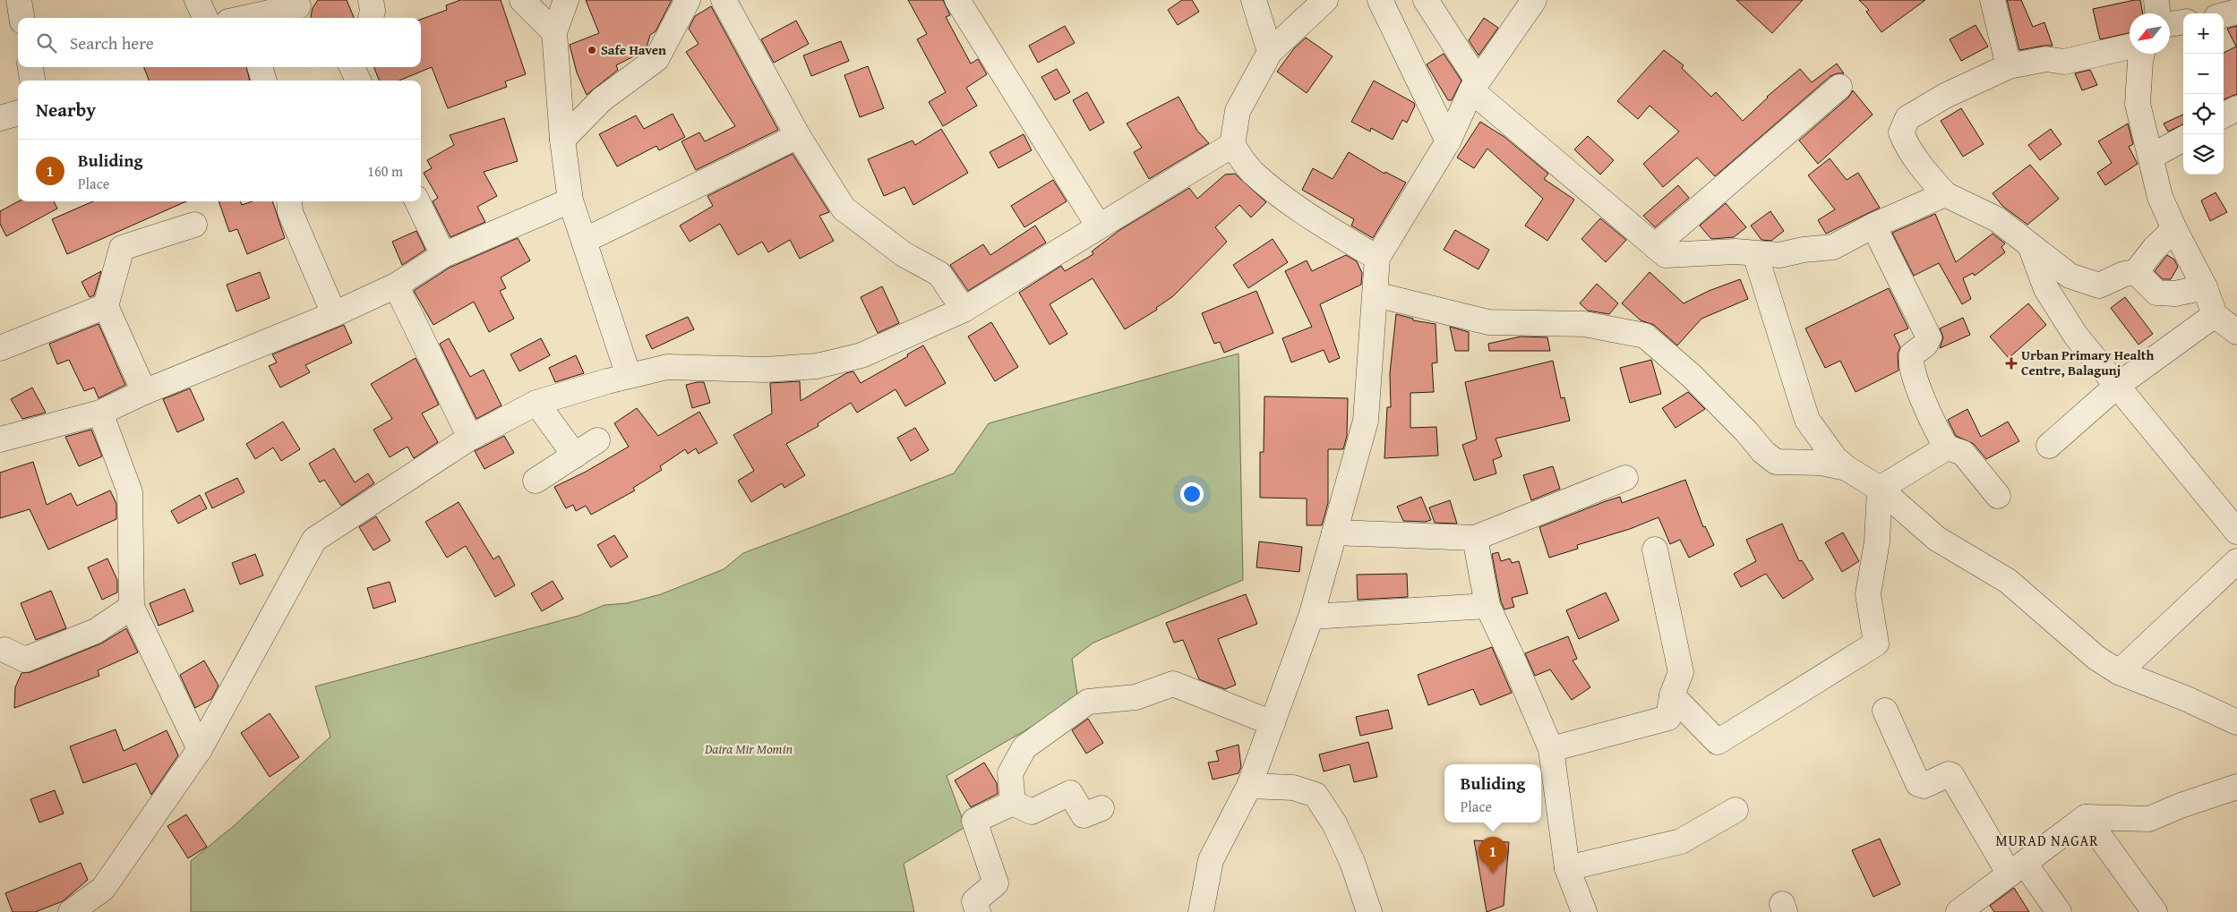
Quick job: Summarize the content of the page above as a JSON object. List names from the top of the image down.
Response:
{
  "districts": ["MURAD NAGAR"],
  "parks": ["Daira Mir Momin"],
  "places": {
    "other": ["Safe Haven"],
    "health": ["Urban Primary Health Centre, Balagunj"]
  },
  "north": "bottom left",
  "page": {
    "map_buttons": ["+", "−"],
    "search": "Search here",
    "heading": "Nearby",
    "list": [
      {
        "mark": "1",
        "name": "Buliding",
        "note": "Place",
        "value": "160 m"
      }
    ],
    "popup": ["Buliding", "Place"],
    "pins": "1"
  }
}
